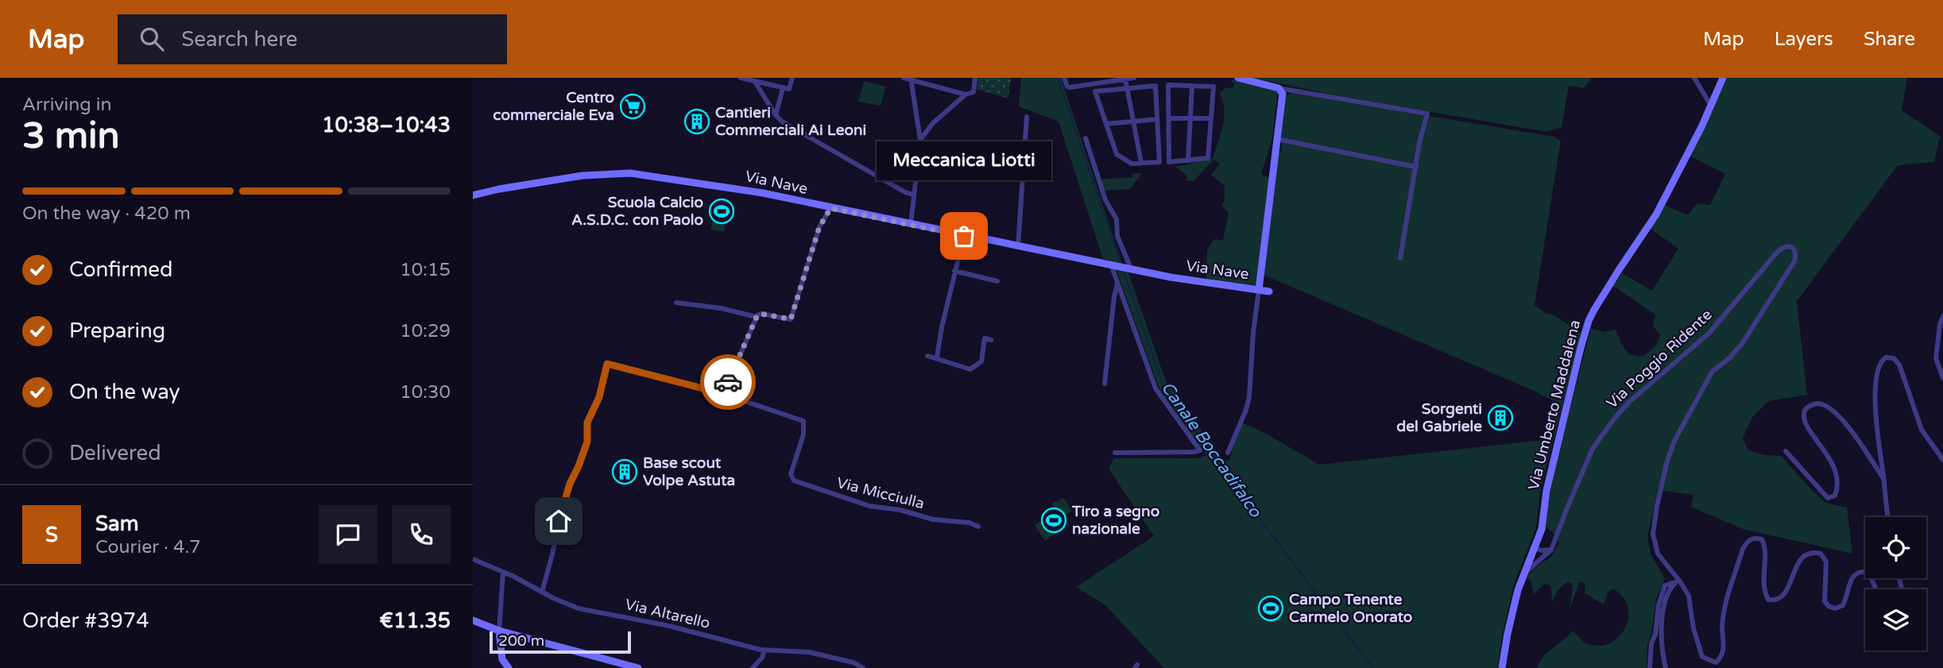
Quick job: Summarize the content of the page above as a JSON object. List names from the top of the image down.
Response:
{
  "streets": {
    "street": [
      "Via Nave",
      "Via Poggio Ridente",
      "Via Umberto Maddalena",
      "Via Micciulla",
      "Via Altarello"
    ]
  },
  "crossings": [
    ["Via Poggio Ridente", "Via Umberto Maddalena"],
    ["Via Micciulla", "Via Altarello"]
  ],
  "water": ["Canale Boccadifalco"],
  "places": {
    "supermarket": ["Centro commerciale Eva"],
    "building": ["Cantieri Commerciali Ai Leoni", "Sorgenti del Gabriele", "Base scout Volpe Astuta"],
    "sports": ["Scuola Calcio A.S.D.C. con Paolo", "Tiro a segno nazionale", "Campo Tenente Carmelo Onorato"],
    "other": ["Meccanica Liotti"]
  },
  "scale_bar": "200 m",
  "page": {
    "header": "Map",
    "search": "Search here",
    "nav": ["Map", "Layers", "Share"],
    "heading": ["3 min", "Arriving in", "10:38–10:43"],
    "panel": [
      "Sam",
      "Courier · 4.7",
      "Order #3974",
      "€11.35"
    ],
    "bubble": "Meccanica Liotti",
    "bar": "On the way · 420 m",
    "list": [
      ["Confirmed", "10:15"],
      ["Preparing", "10:29"],
      ["On the way", "10:30"],
      "Delivered"
    ],
    "round": "S",
    "scale": "200 m"
  }
}
